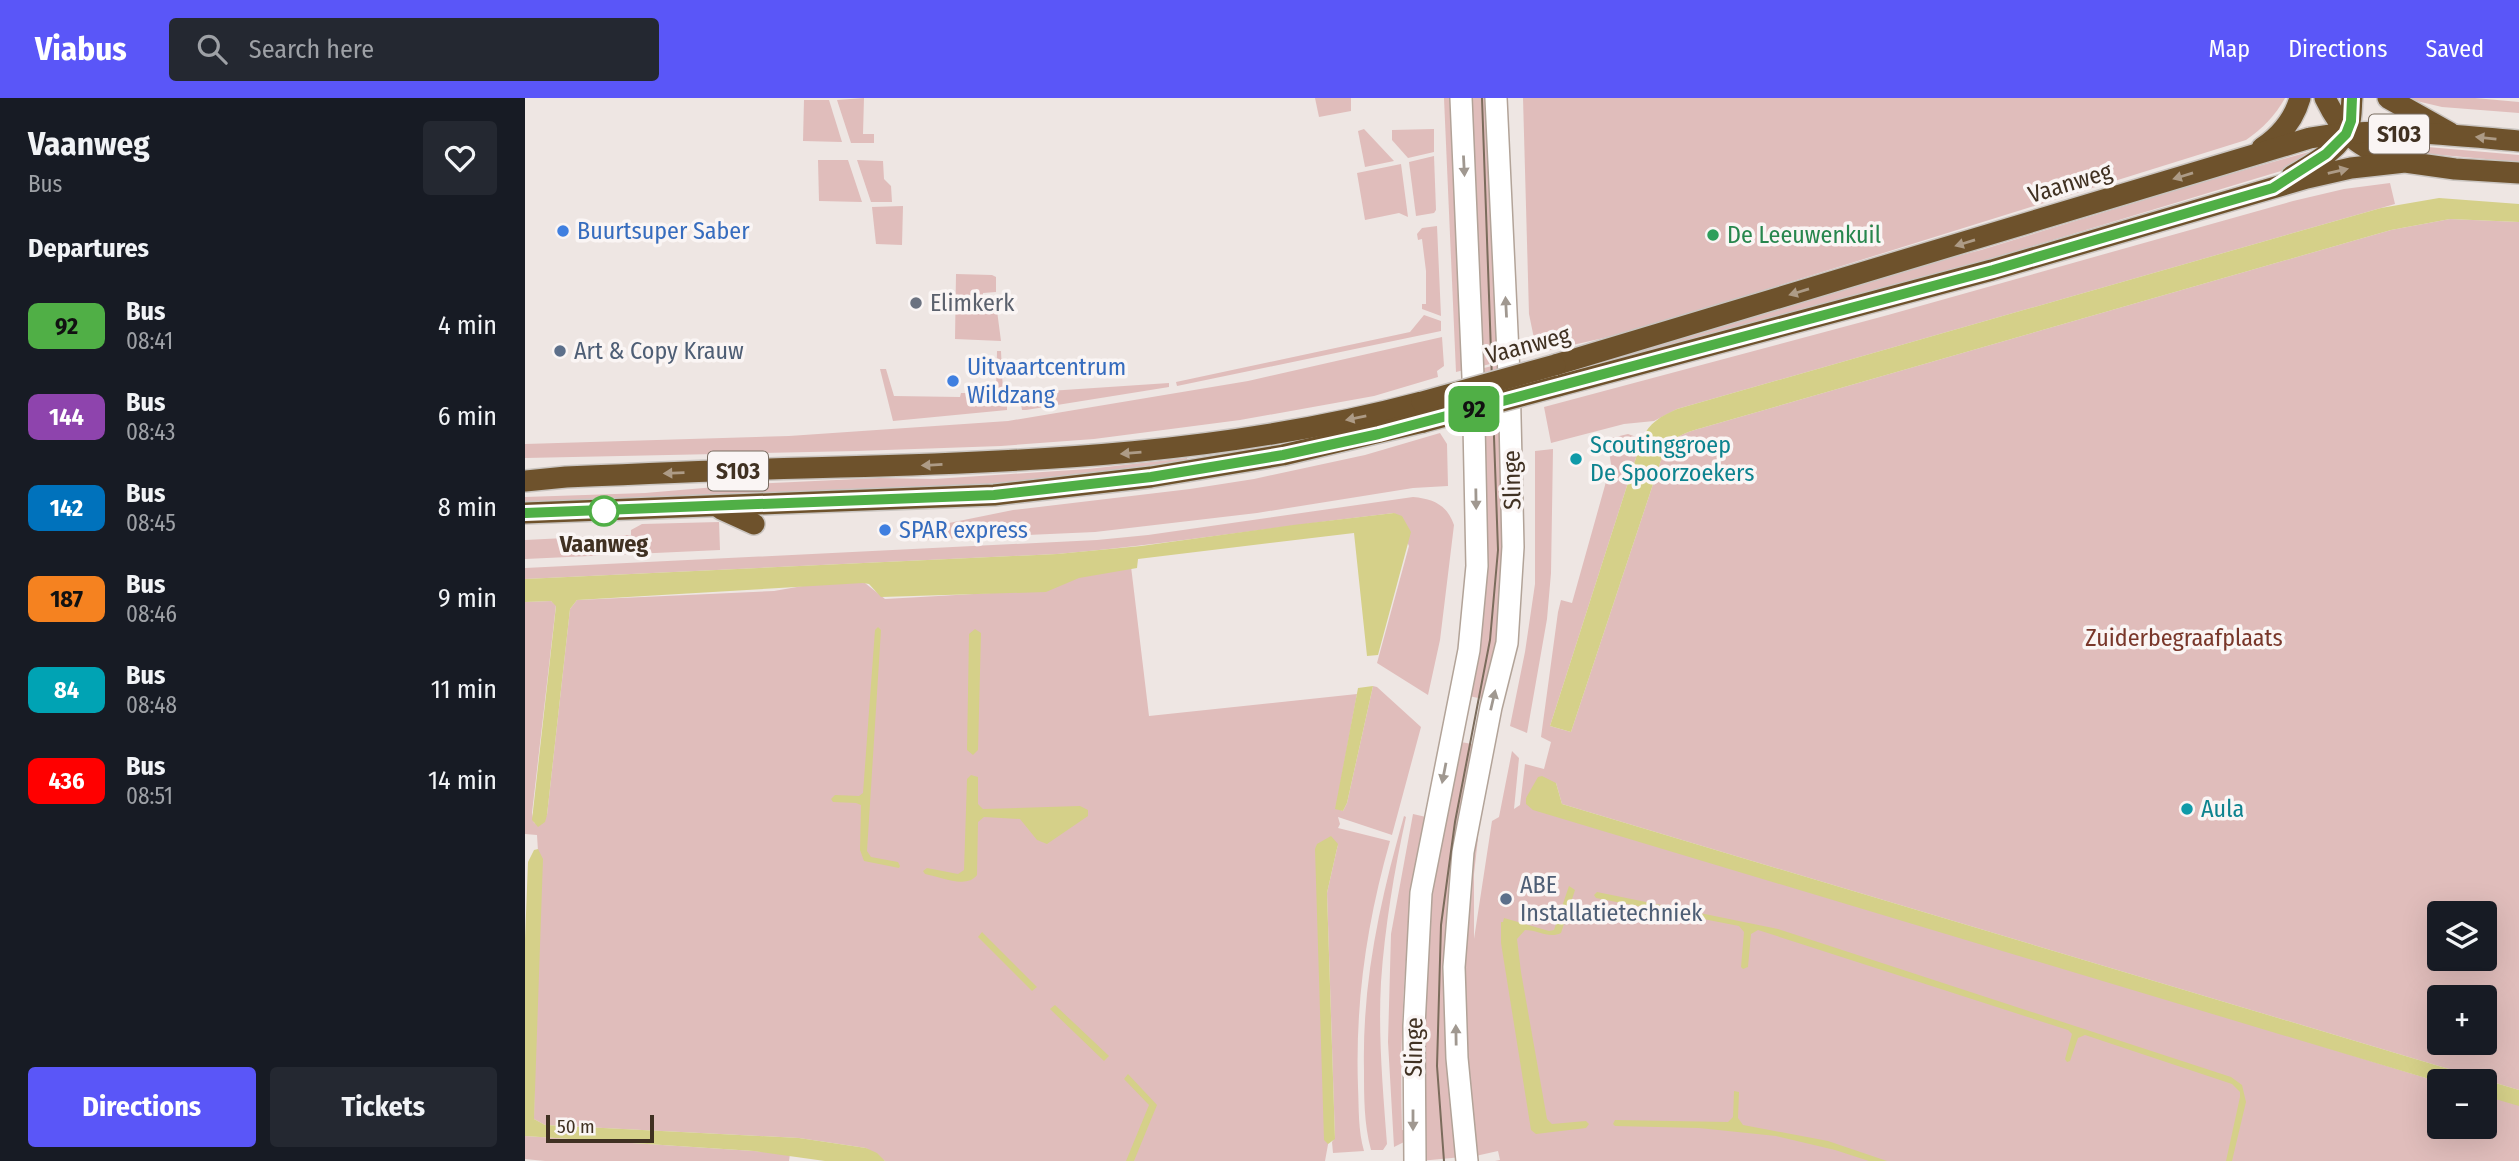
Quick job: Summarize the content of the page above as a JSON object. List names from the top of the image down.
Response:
{
  "streets": {
    "highway": ["S103", "Vaanweg"],
    "main road": ["Slinge"]
  },
  "parks": ["Zuiderbegraafplaats"],
  "places": [
    "Buurtsuper Saber",
    "De Leeuwenkuil",
    "Elimkerk",
    "Art & Copy Krauw",
    "Uitvaartcentrum Wildzang",
    "Scoutinggroep De Spoorzoekers",
    "Vaanweg",
    "SPAR express",
    "Aula",
    "ABE Installatietechniek"
  ],
  "lines": ["bus line 92"],
  "scale_bar": "50 m",
  "page": {
    "header": "Viabus",
    "search": "Search here",
    "nav": ["Map", "Directions", "Saved"],
    "heading": [
      ["Vaanweg", "Bus"],
      "Departures"
    ],
    "on_map": "92",
    "list": [
      {
        "mark": "92",
        "name": "Bus",
        "note": "08:41",
        "value": "4 min"
      },
      {
        "mark": "144",
        "name": "Bus",
        "note": "08:43",
        "value": "6 min"
      },
      {
        "mark": "142",
        "name": "Bus",
        "note": "08:45",
        "value": "8 min"
      },
      {
        "mark": "187",
        "name": "Bus",
        "note": "08:46",
        "value": "9 min"
      },
      {
        "mark": "84",
        "name": "Bus",
        "note": "08:48",
        "value": "11 min"
      },
      {
        "mark": "436",
        "name": "Bus",
        "note": "08:51",
        "value": "14 min"
      }
    ],
    "map_buttons": ["+", "−"],
    "buttons": ["Directions", "Tickets"],
    "scale": "50 m"
  }
}
